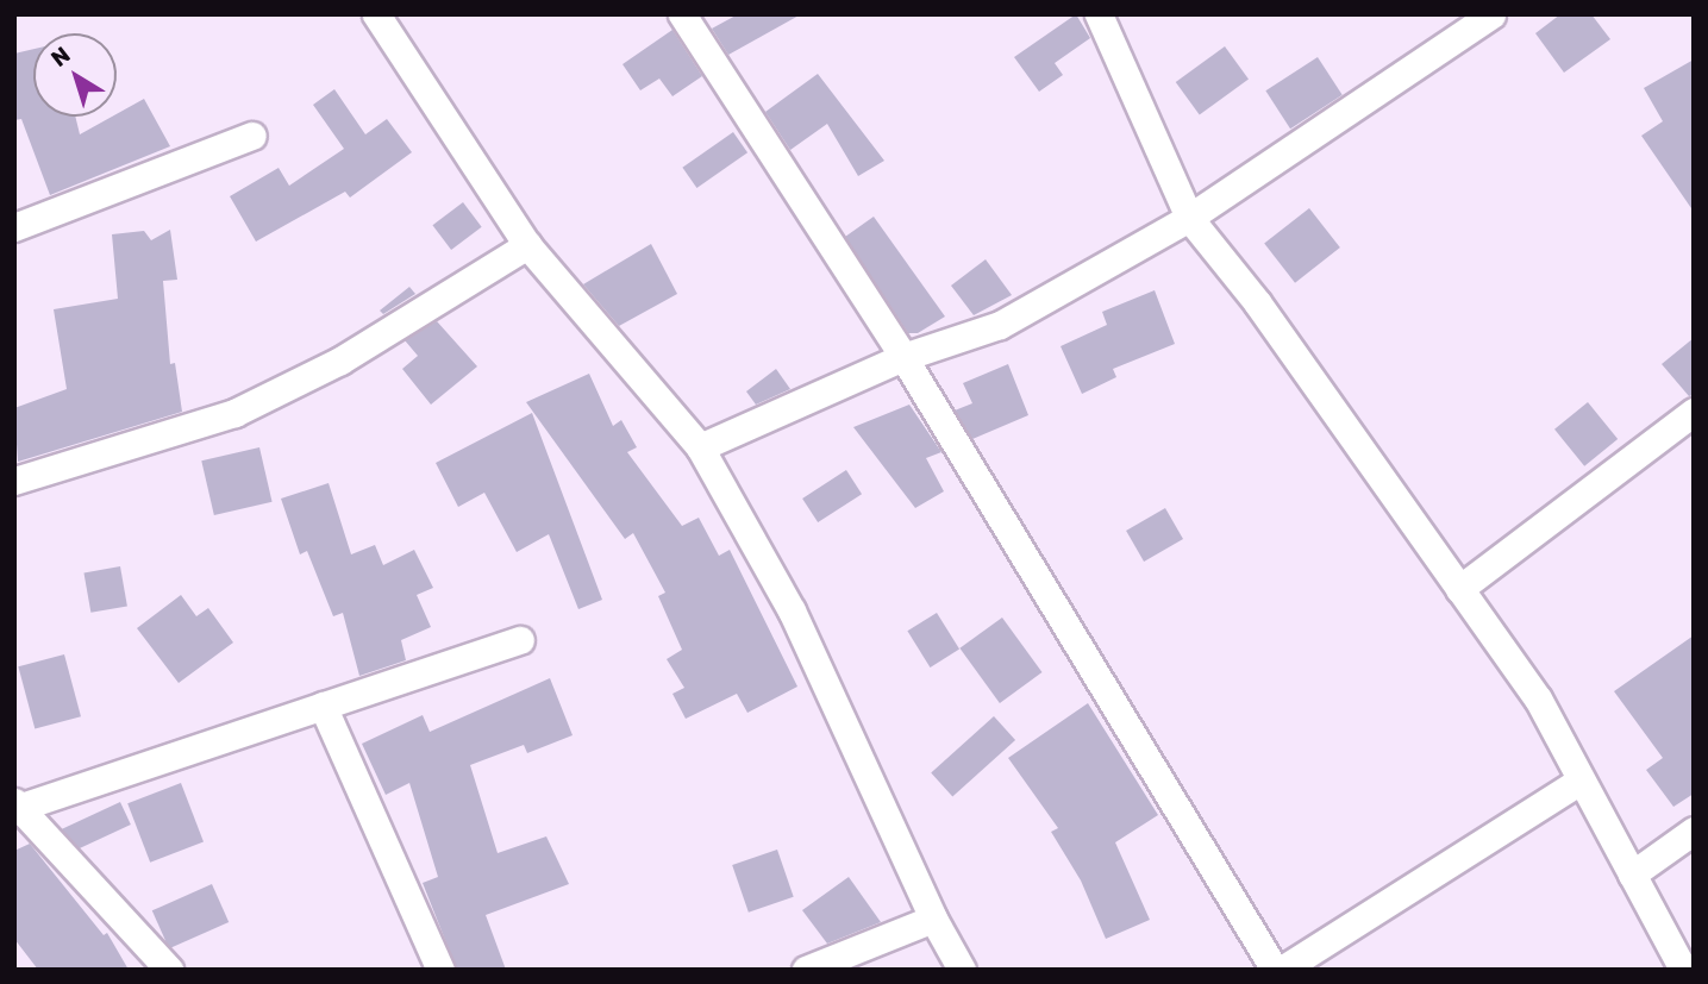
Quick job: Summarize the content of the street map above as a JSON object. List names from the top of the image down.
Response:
{
  "north": "top left"
}
